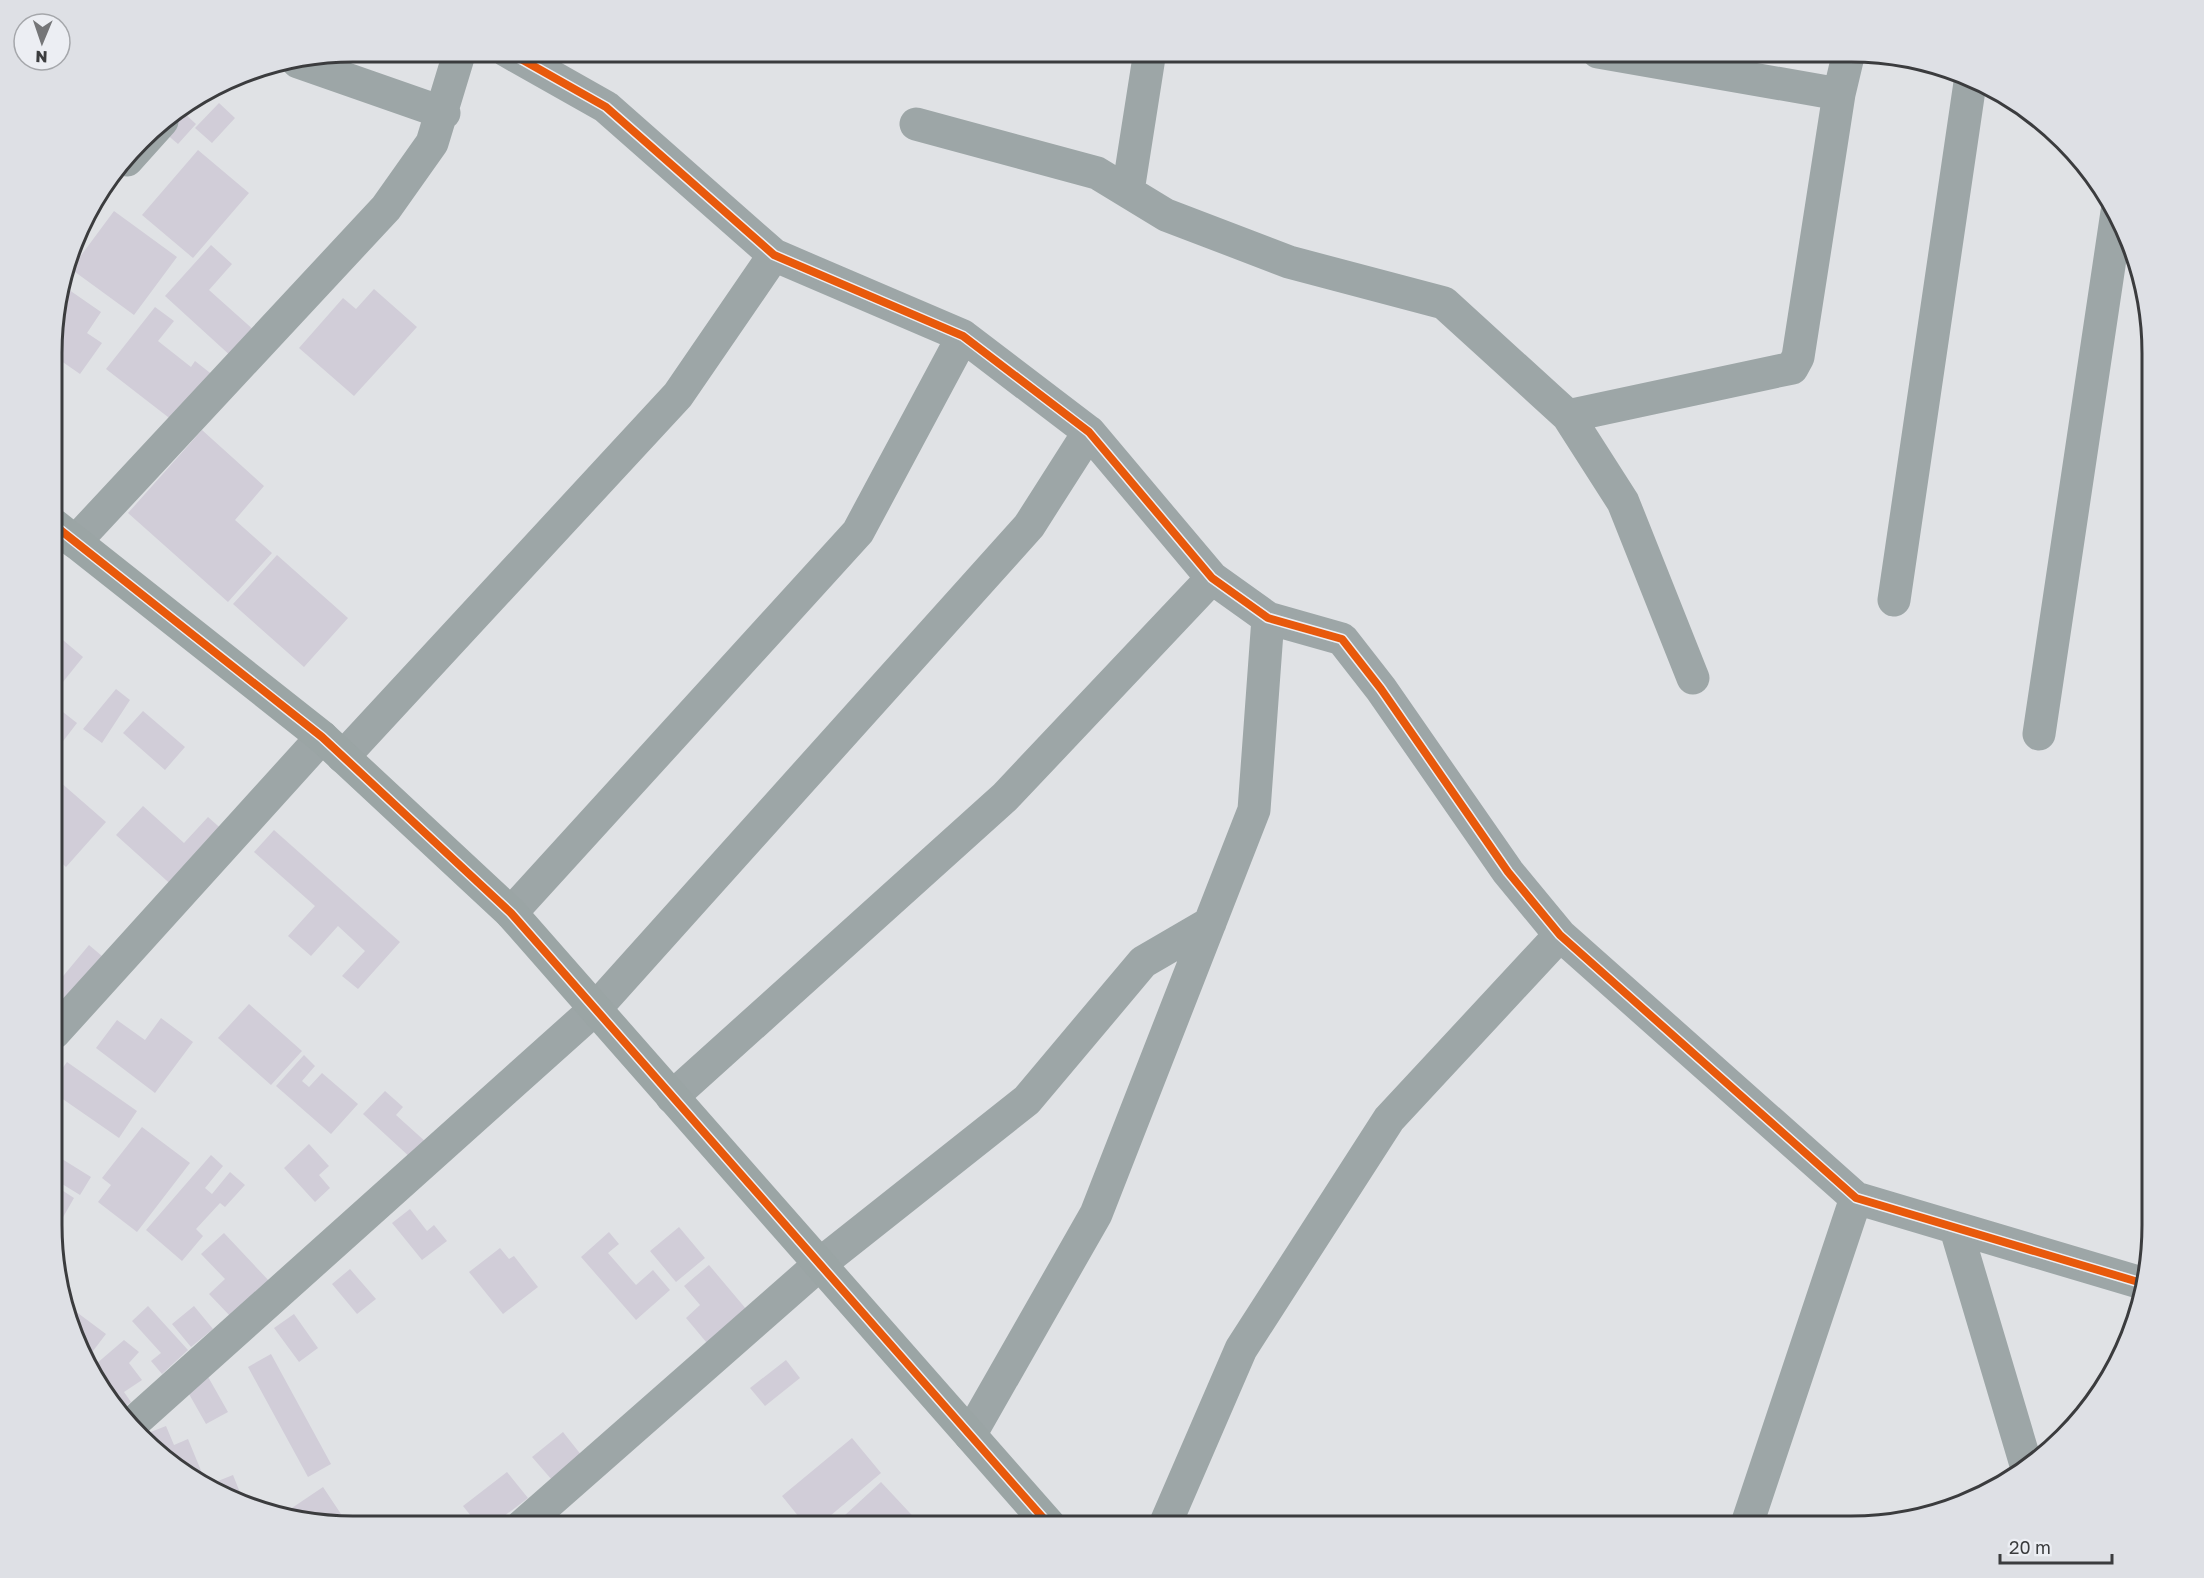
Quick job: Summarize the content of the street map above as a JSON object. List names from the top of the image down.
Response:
{
  "scale_bar": "20 m",
  "north": "bottom"
}
